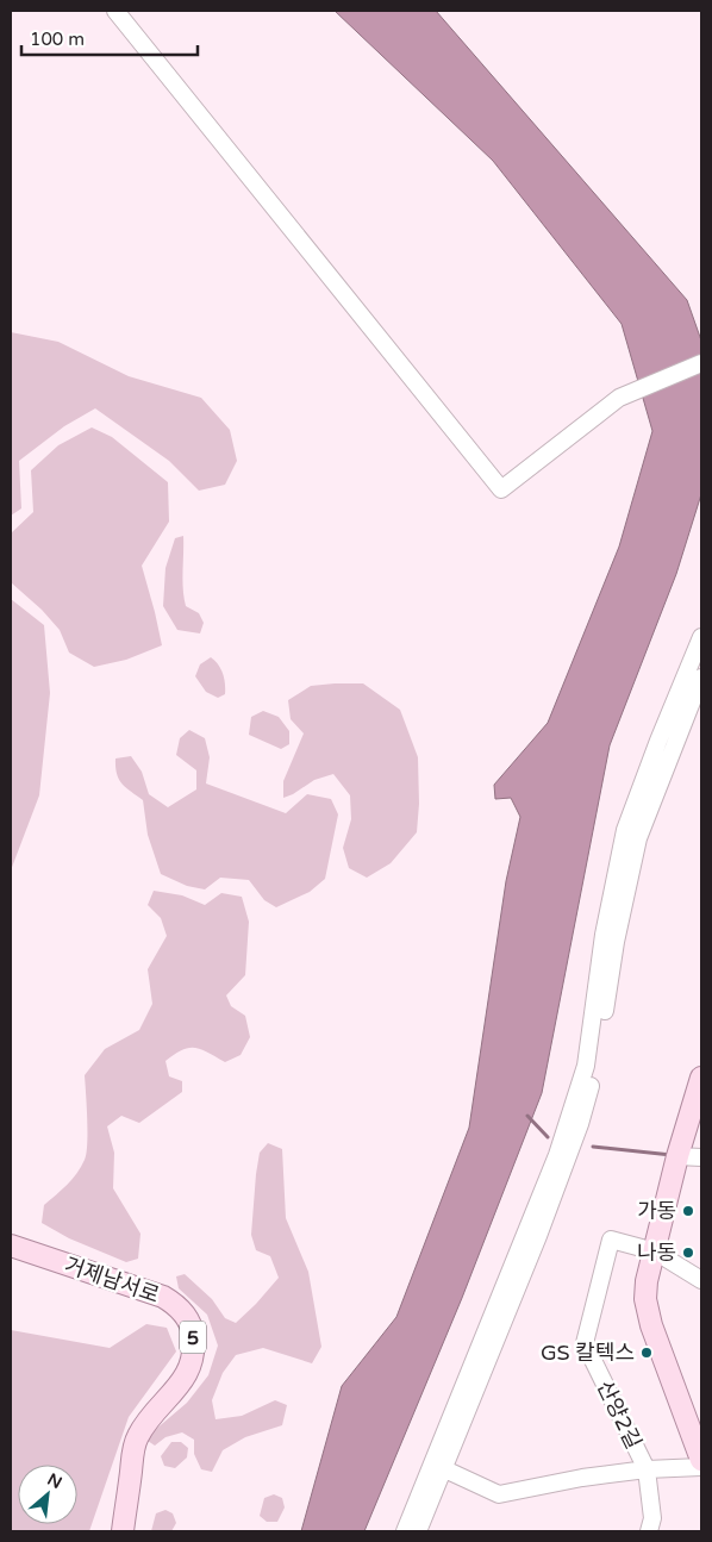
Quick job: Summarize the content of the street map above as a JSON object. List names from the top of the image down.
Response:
{
  "streets": {
    "main road": ["거제남서로", "5"],
    "street": ["산양2길"]
  },
  "places": ["가동", "나동", "GS 칼텍스"],
  "scale_bar": "100 m",
  "north": "top right"
}
